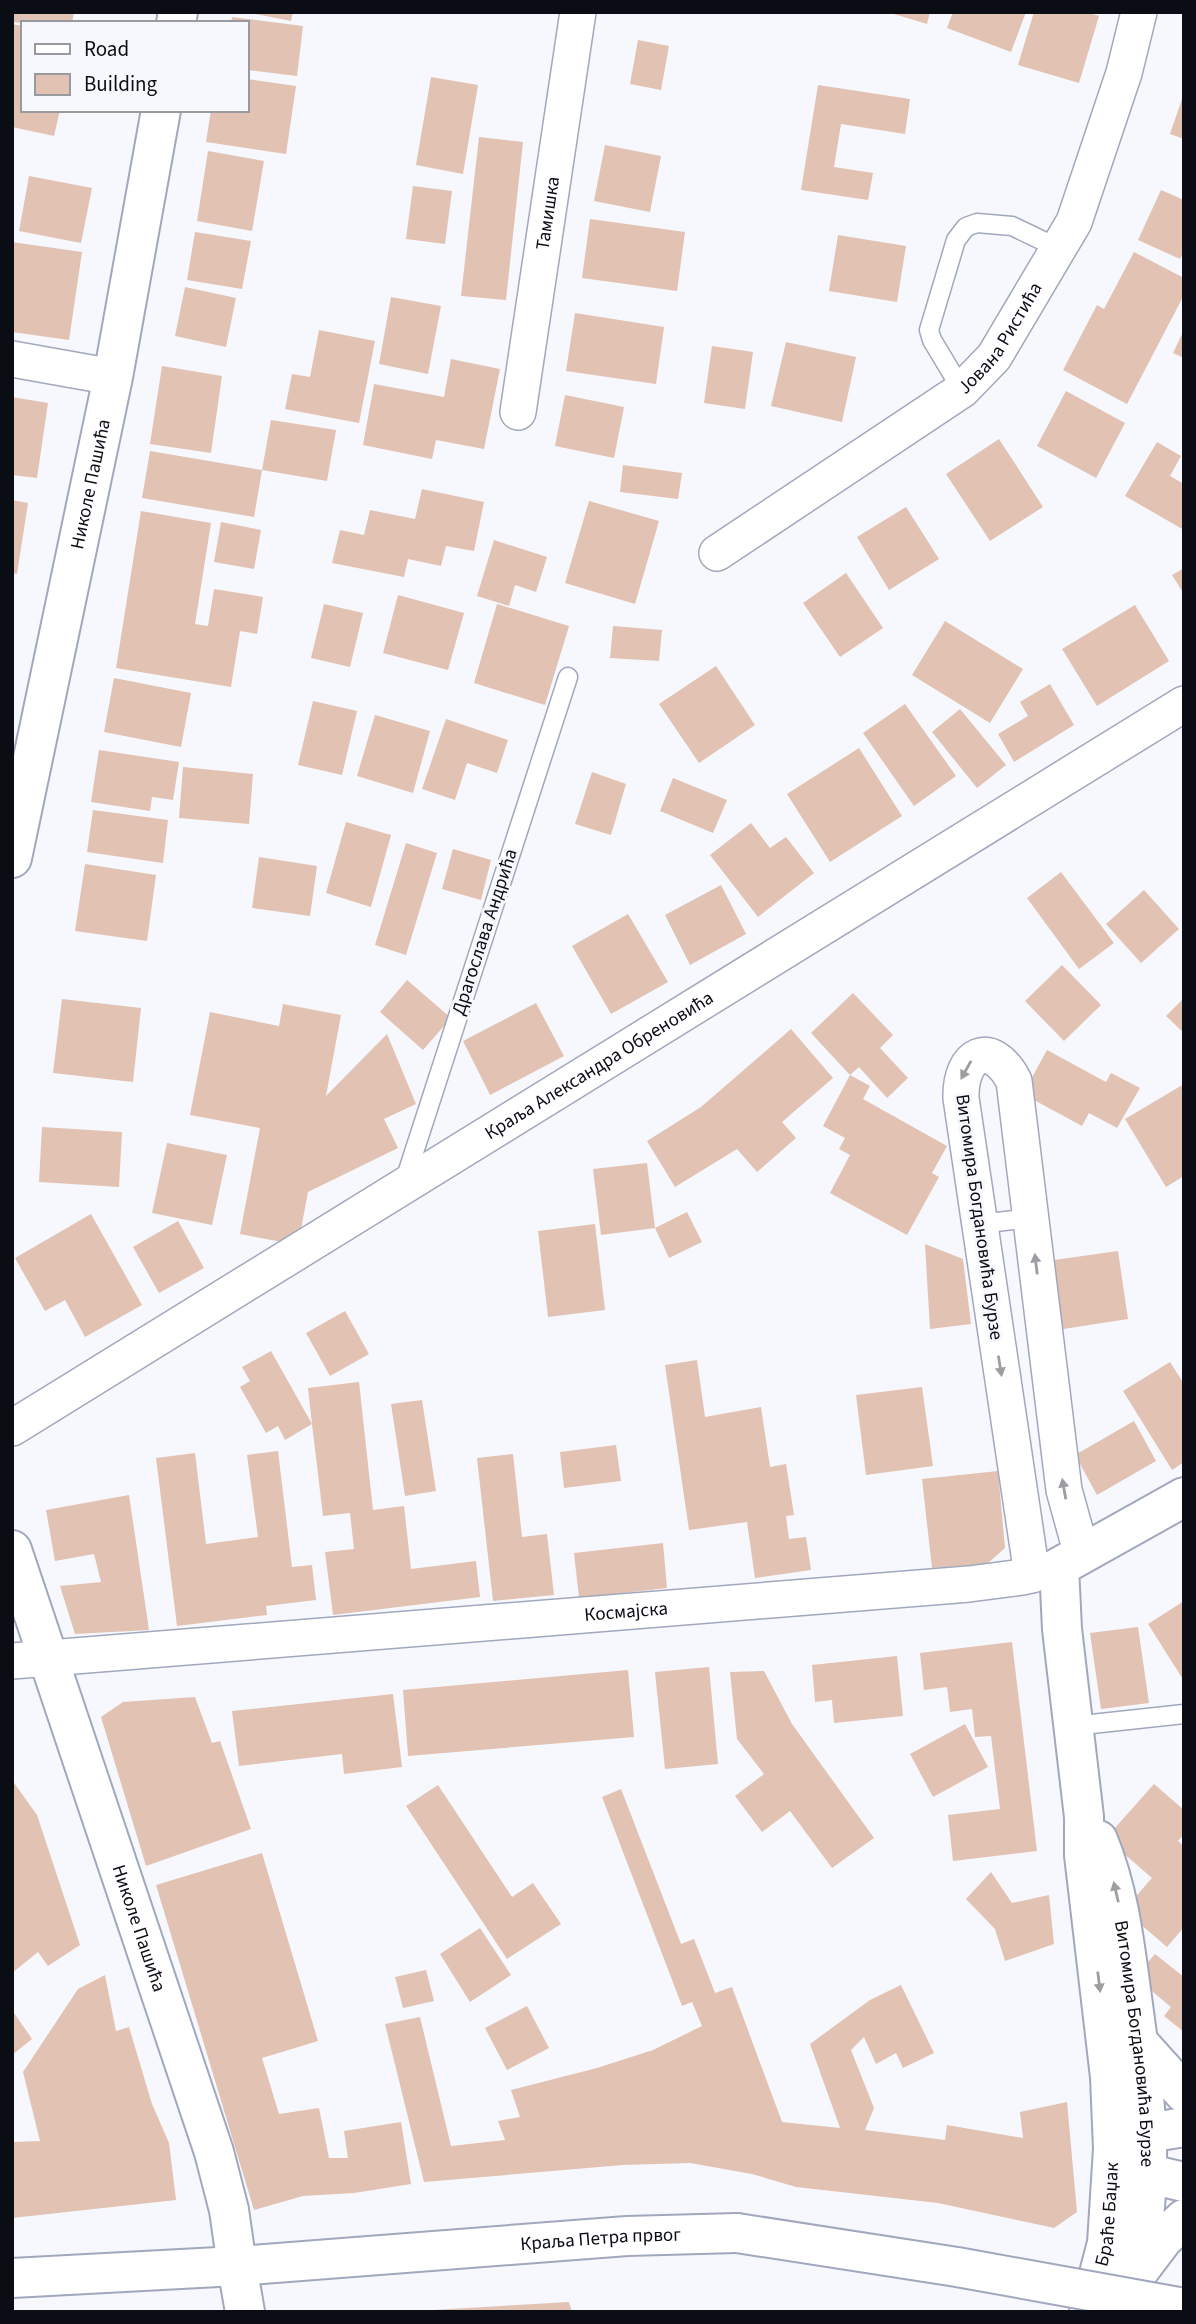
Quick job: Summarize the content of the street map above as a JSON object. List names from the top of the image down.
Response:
{
  "streets": {
    "street": [
      "Тамишка",
      "Јована Ристића",
      "Николе Пашића",
      "Краља Александра Обреновића",
      "Витомира Богдановића Бурзе",
      "Космајска",
      "Браће Баџак",
      "Краља Петра првог"
    ],
    "lane": ["Драгослава Андрића"]
  },
  "crossings": [
    ["Николе Пашића", "Космајска"],
    ["Николе Пашића", "Краља Петра првог"],
    ["Драгослава Андрића", "Краља Александра Обреновића"],
    ["Витомира Богдановића Бурзе", "Космајска"],
    ["Витомира Богдановића Бурзе", "Браће Баџак"]
  ],
  "legend": ["Road", "Building"]
}
